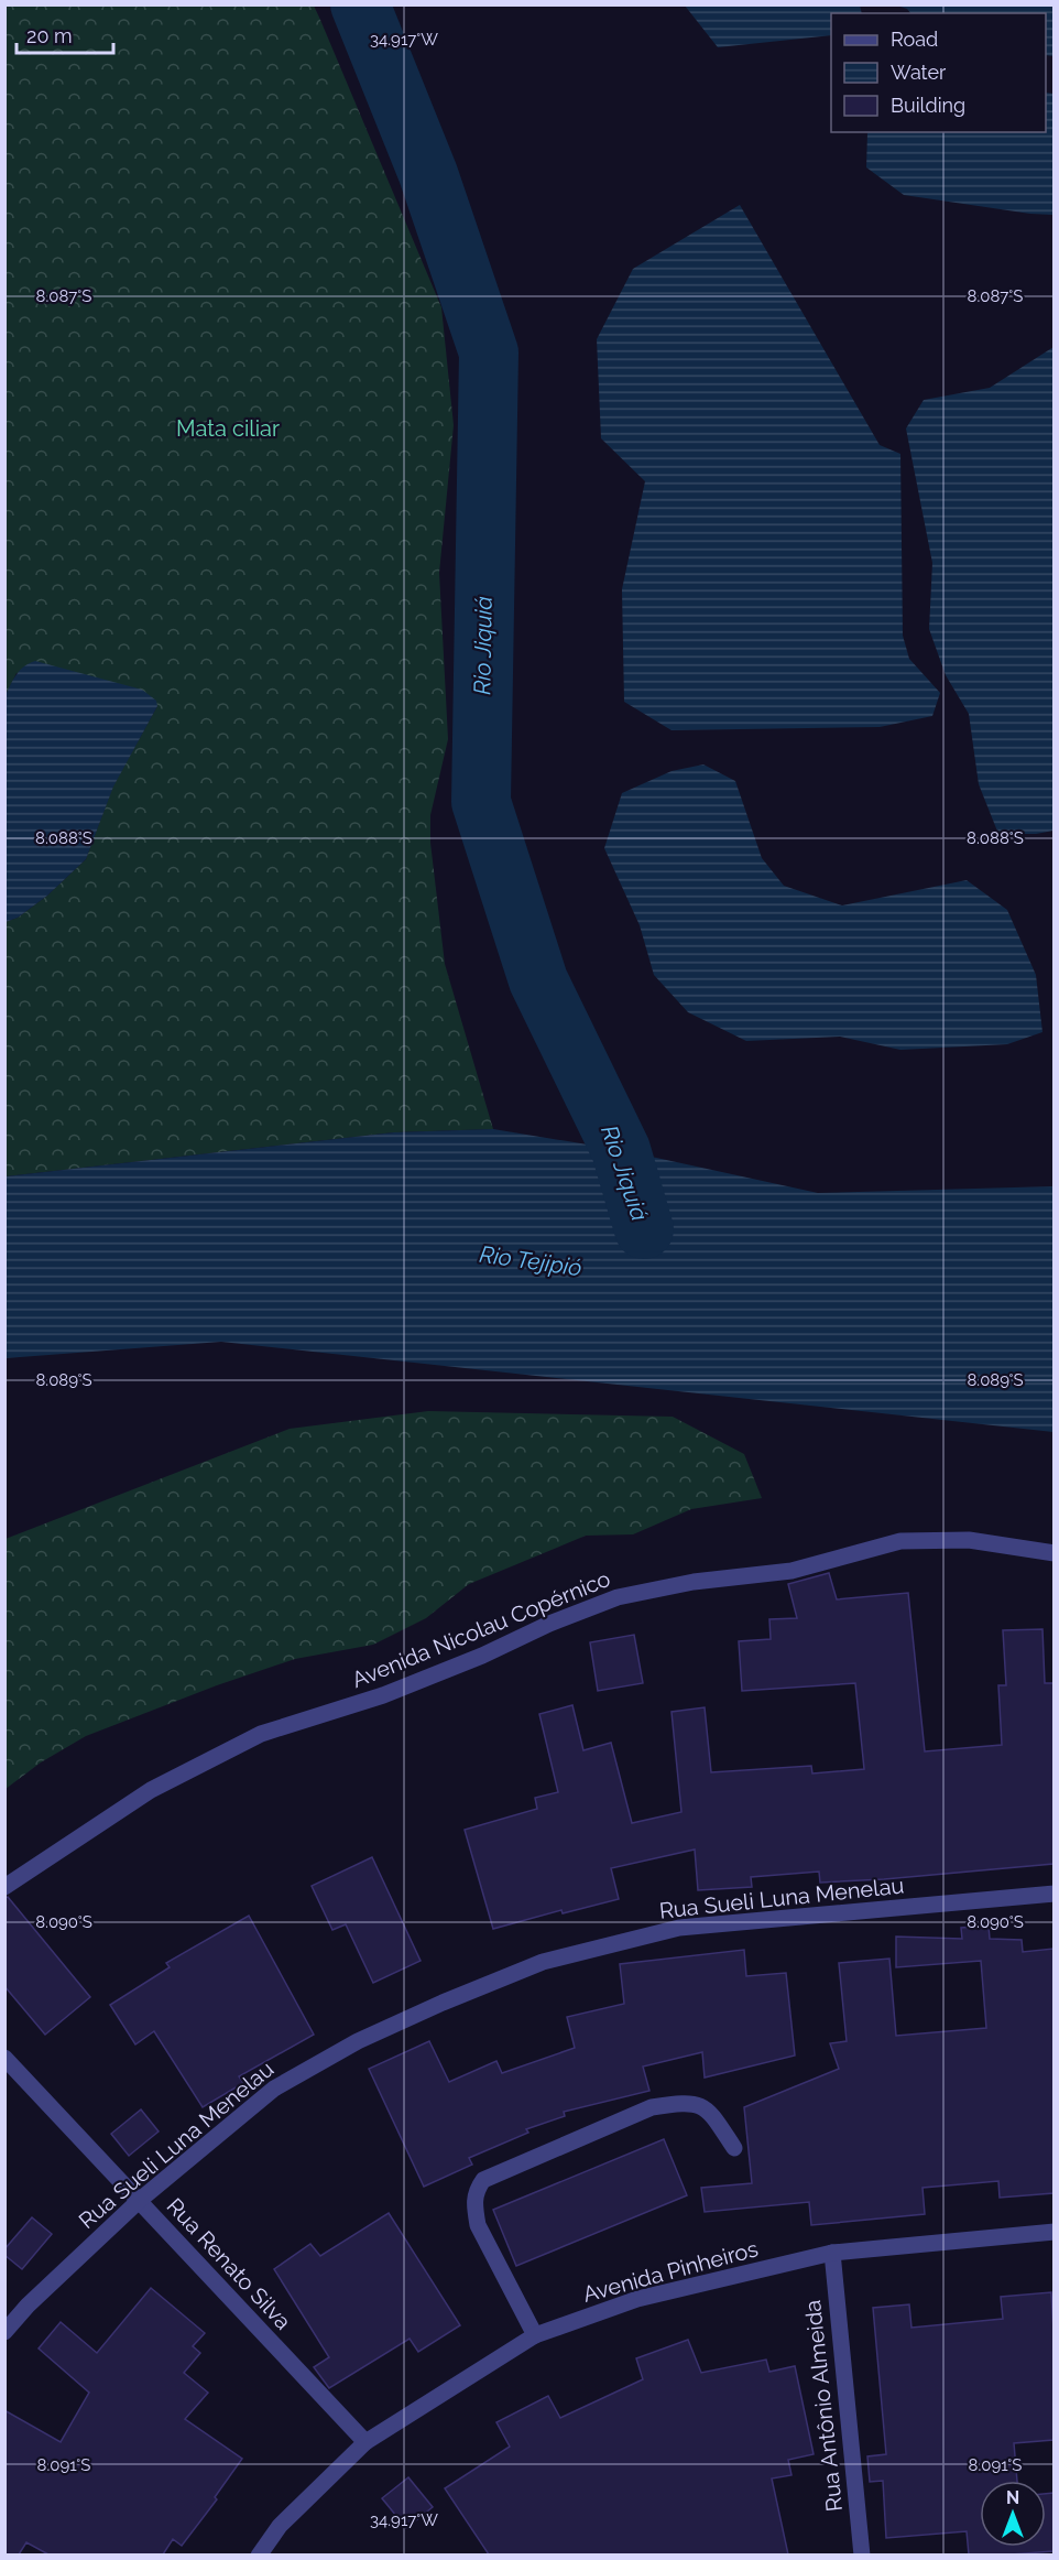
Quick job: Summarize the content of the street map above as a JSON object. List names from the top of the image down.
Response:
{
  "streets": {
    "street": [
      "Avenida Nicolau Copérnico",
      "Rua Sueli Luna Menelau",
      "Rua Renato Silva",
      "Avenida Pinheiros",
      "Rua Antônio Almeida"
    ]
  },
  "crossings": [
    ["Rua Sueli Luna Menelau", "Rua Renato Silva"],
    ["Rua Renato Silva", "Avenida Pinheiros"],
    ["Avenida Pinheiros", "Rua Antônio Almeida"]
  ],
  "water": ["Rio Jiquiá", "Rio Tejipió"],
  "parks": ["Mata ciliar"],
  "legend": ["Road", "Water", "Building"],
  "scale_bar": "20 m",
  "north": "top",
  "coordinates": [
    "34.917°W",
    "8.087°S",
    "8.088°S",
    "8.089°S",
    "8.090°S",
    "8.091°S"
  ]
}
